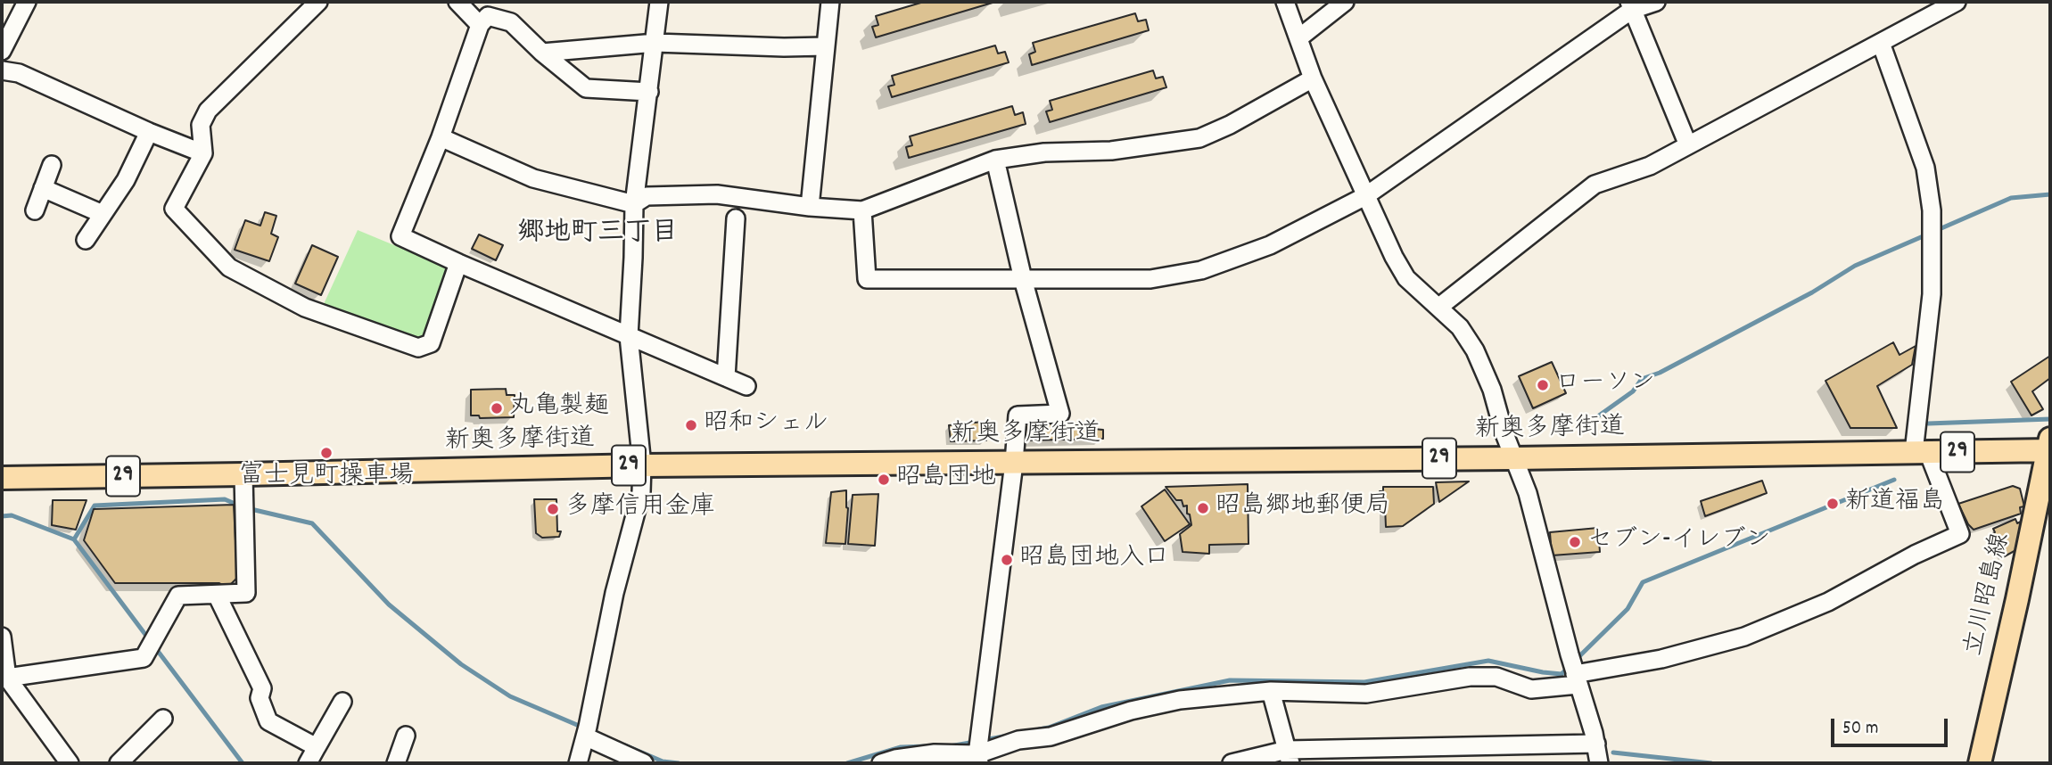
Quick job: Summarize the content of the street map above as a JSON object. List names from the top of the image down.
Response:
{
  "streets": {
    "main road": ["新奥多摩街道", "29", "立川昭島線"]
  },
  "crossings": [
    ["新奥多摩街道", "立川昭島線"]
  ],
  "districts": ["郷地町三丁目"],
  "places": [
    "ローソン",
    "丸亀製麺",
    "昭和シェル",
    "富士見町操車場",
    "昭島団地",
    "新道福島",
    "昭島郷地郵便局",
    "多摩信用金庫",
    "セブン-イレブン",
    "昭島団地入口"
  ],
  "scale_bar": "50 m"
}
